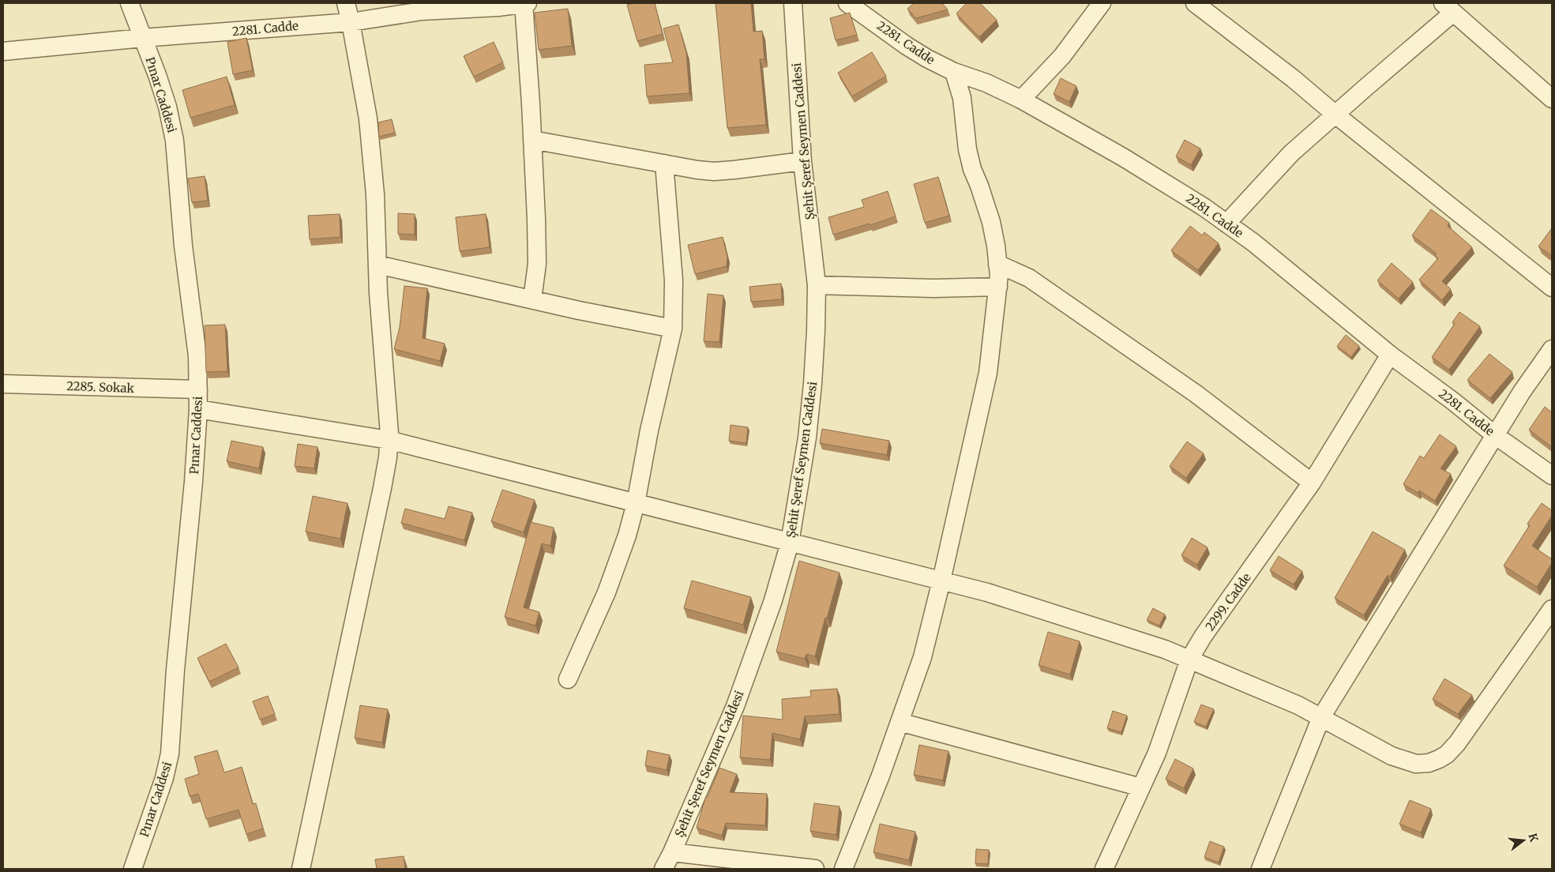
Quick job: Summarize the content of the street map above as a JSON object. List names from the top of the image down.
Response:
{
  "streets": {
    "street": [
      "2281. Cadde",
      "Pınar Caddesi",
      "Şehit Şeref Seymen Caddesi",
      "2285. Sokak",
      "2299. Cadde"
    ]
  },
  "crossings": [
    ["2281. Cadde", "Pınar Caddesi"],
    ["2281. Cadde", "2299. Cadde"],
    ["Pınar Caddesi", "2285. Sokak"]
  ],
  "north": "right"
}
